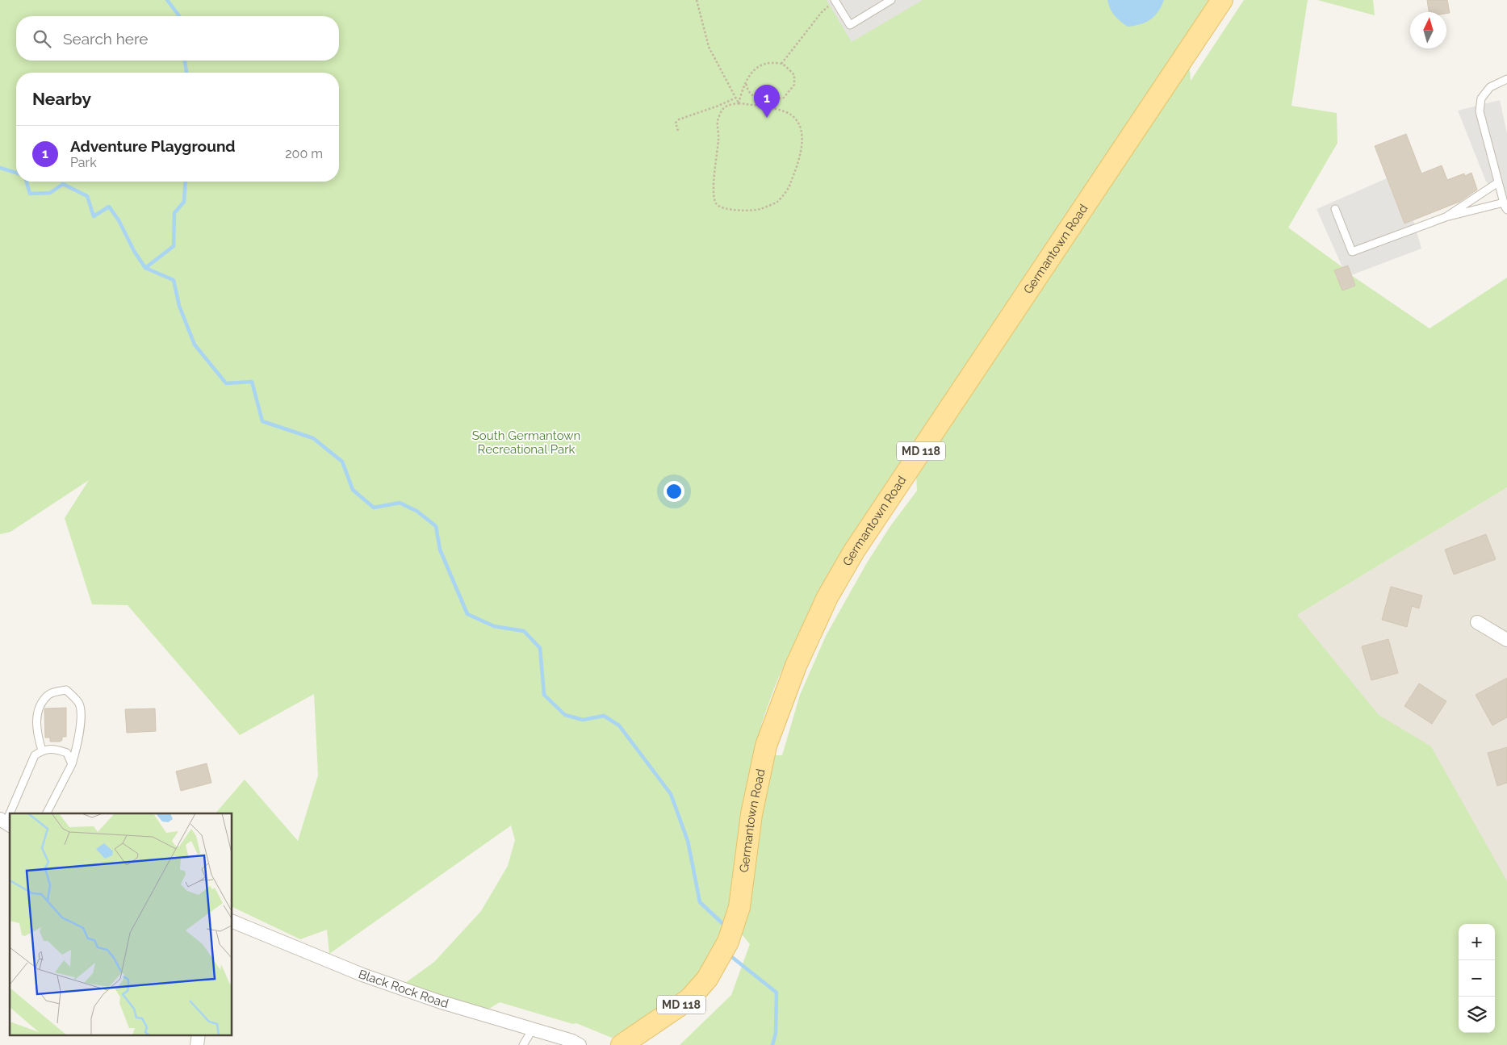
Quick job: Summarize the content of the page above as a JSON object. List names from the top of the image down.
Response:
{
  "streets": {
    "main road": ["Germantown Road", "MD 118"],
    "street": ["Black Rock Road"]
  },
  "parks": ["South Germantown Recreational Park"],
  "north": "top",
  "page": {
    "search": "Search here",
    "heading": "Nearby",
    "pins": "1",
    "list": [
      {
        "mark": "1",
        "name": "Adventure Playground",
        "note": "Park",
        "value": "200 m"
      }
    ],
    "map_buttons": ["+", "−"]
  }
}
